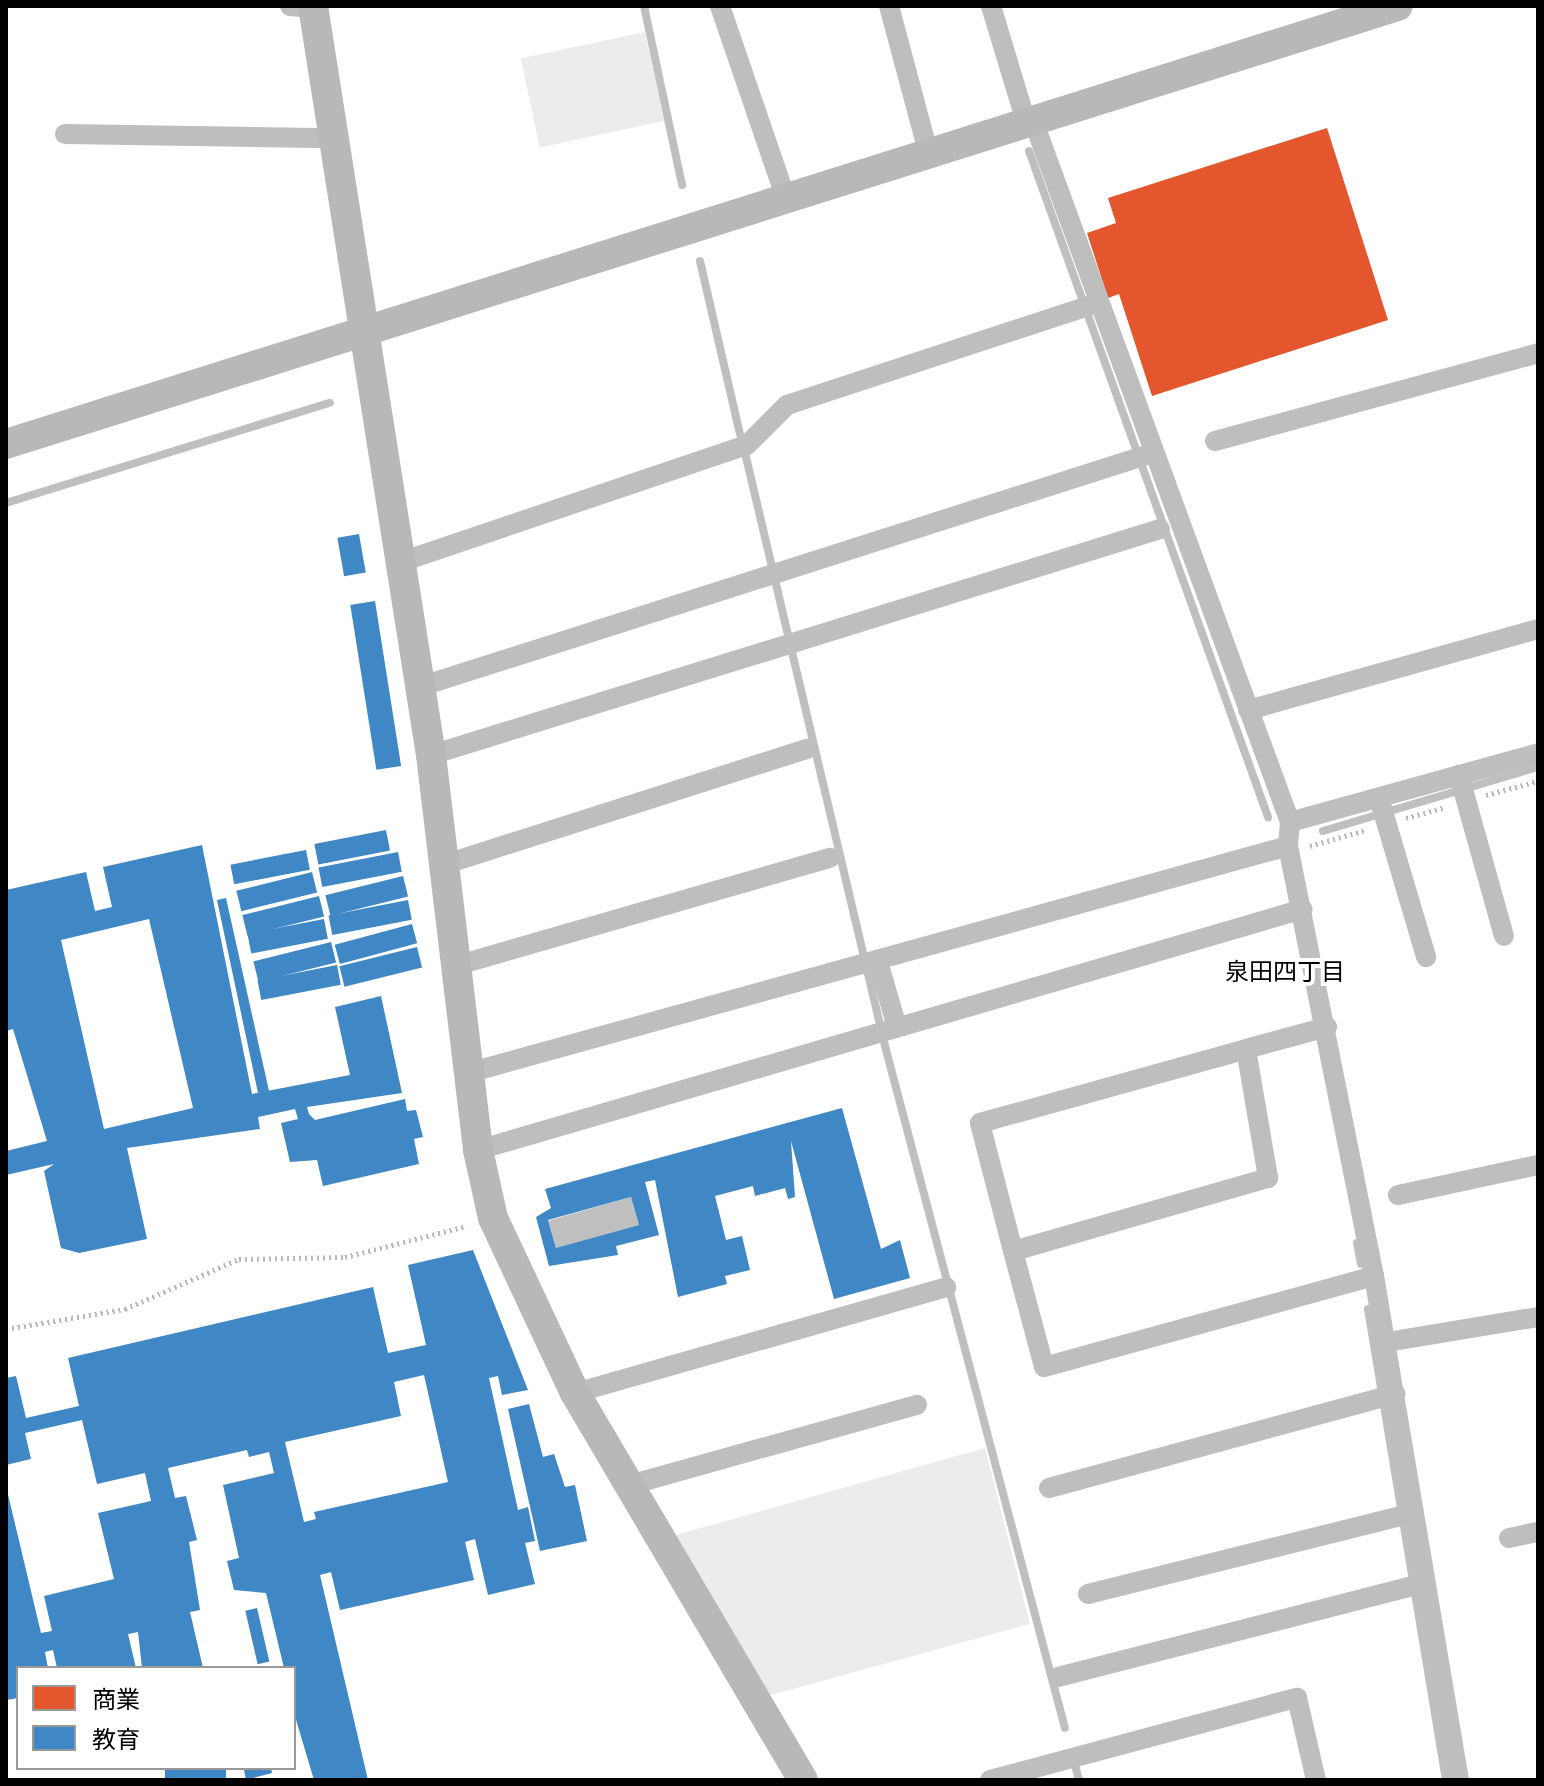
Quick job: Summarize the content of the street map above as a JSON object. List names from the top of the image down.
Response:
{
  "districts": ["泉田四丁目"],
  "legend": ["商業", "教育"]
}
